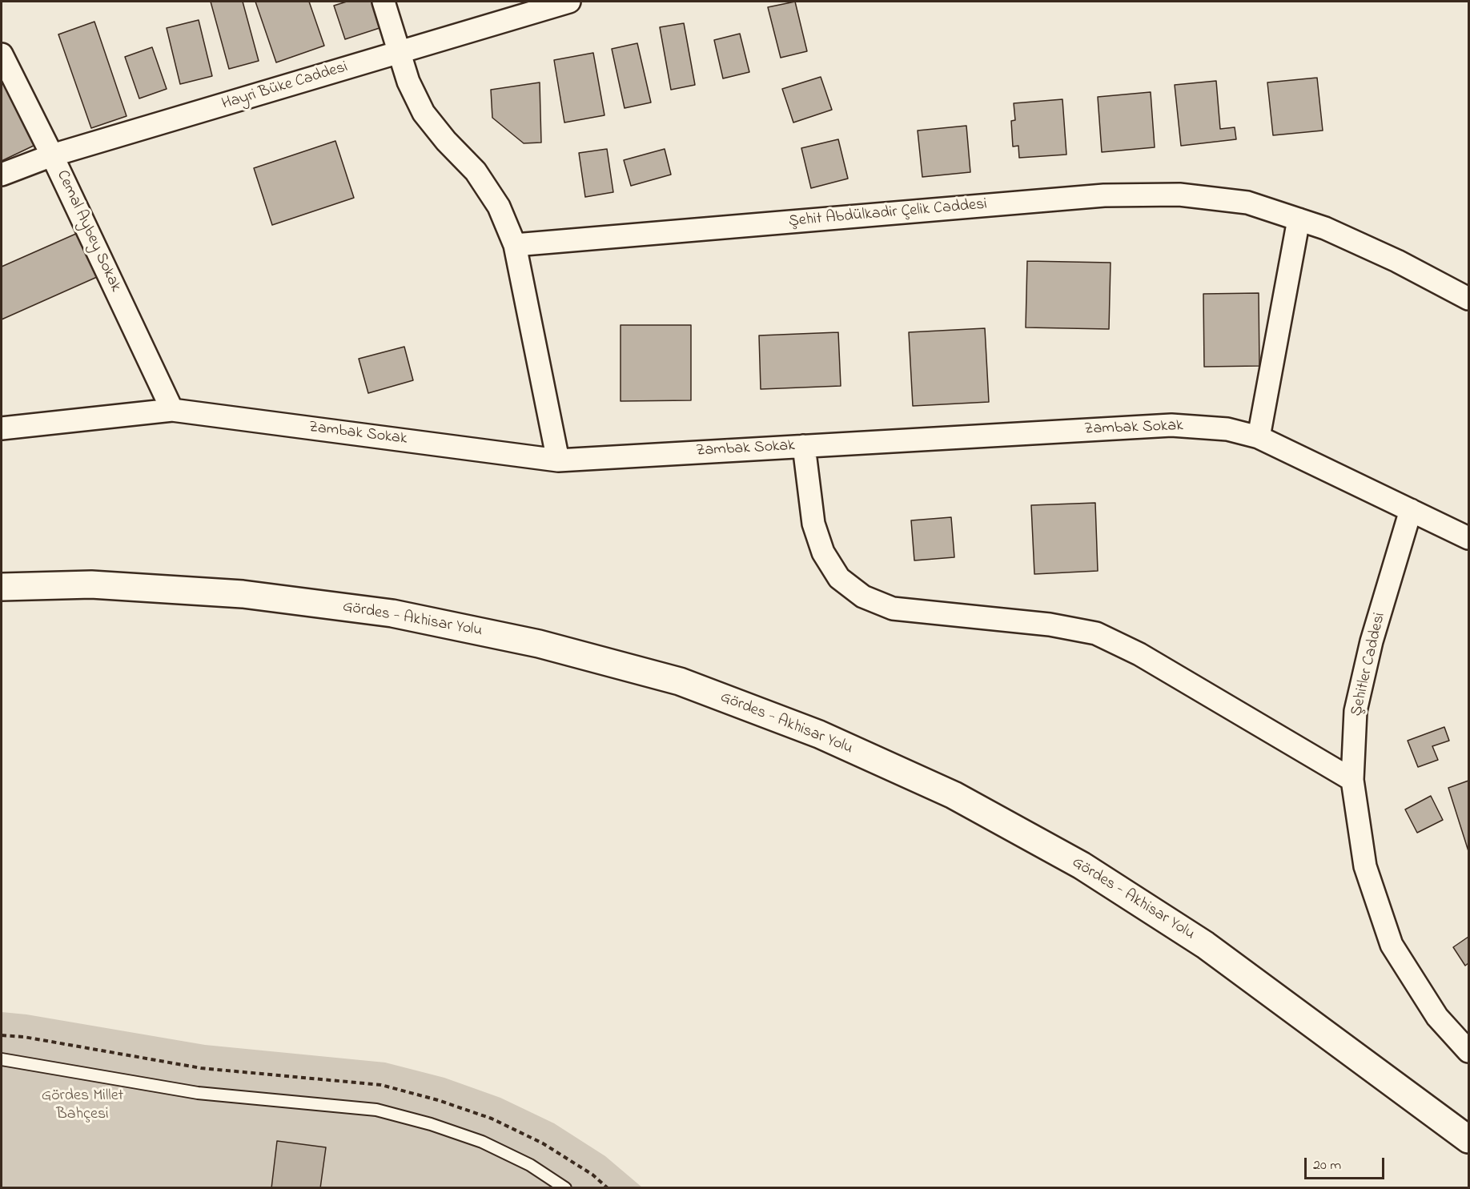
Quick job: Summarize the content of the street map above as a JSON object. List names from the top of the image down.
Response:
{
  "streets": {
    "main road": ["Gördes - Akhisar Yolu"],
    "street": [
      "Hayri Büke Caddesi",
      "Şehit Abdülkadir Çelik Caddesi",
      "Cemal Aybey Sokak",
      "Zambak Sokak",
      "Şehitler Caddesi"
    ]
  },
  "crossings": [
    ["Hayri Büke Caddesi", "Cemal Aybey Sokak"],
    ["Cemal Aybey Sokak", "Zambak Sokak"],
    ["Zambak Sokak", "Şehitler Caddesi"]
  ],
  "parks": ["Gördes Millet Bahçesi"],
  "scale_bar": "20 m"
}
